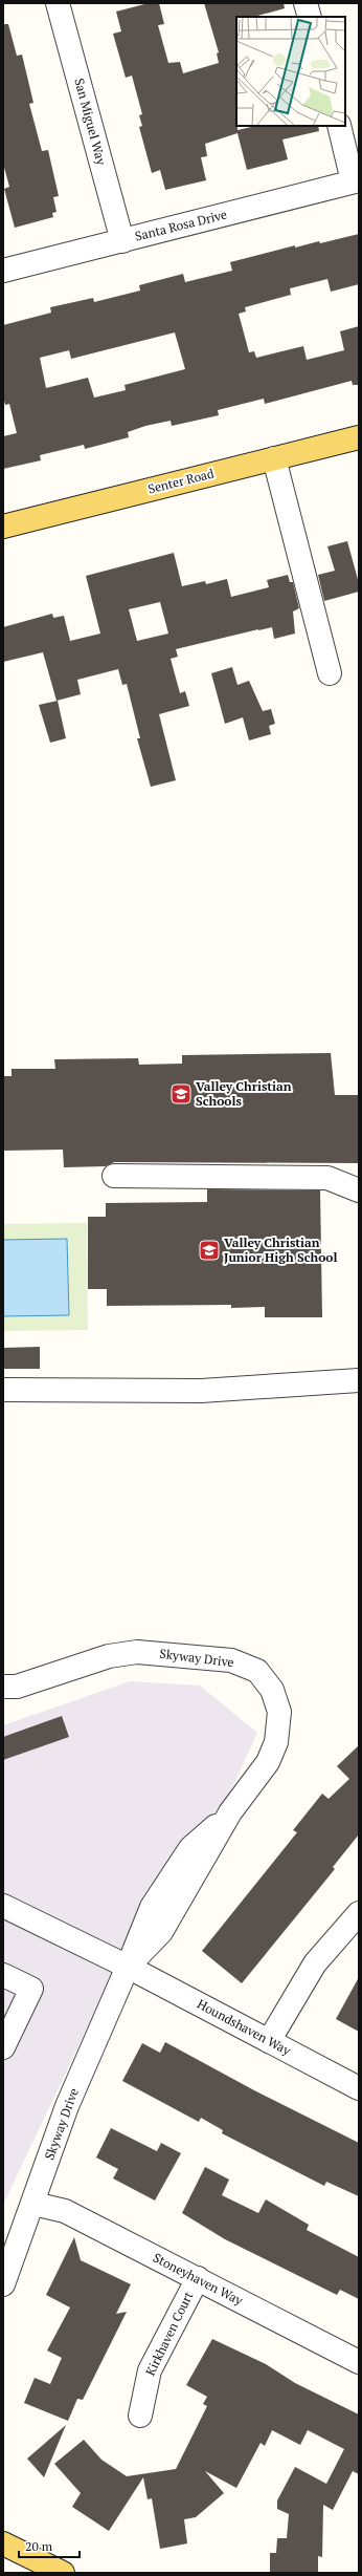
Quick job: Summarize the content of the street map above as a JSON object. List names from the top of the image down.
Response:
{
  "streets": {
    "main road": ["Senter Road"],
    "street": [
      "San Miguel Way",
      "Santa Rosa Drive",
      "Skyway Drive",
      "Houndshaven Way",
      "Stoneyhaven Way",
      "Kirkhaven Court"
    ]
  },
  "crossings": [
    ["San Miguel Way", "Santa Rosa Drive"],
    ["Skyway Drive", "Houndshaven Way"],
    ["Skyway Drive", "Stoneyhaven Way"],
    ["Stoneyhaven Way", "Kirkhaven Court"]
  ],
  "places": {
    "school or university": ["Valley Christian Schools", "Valley Christian Junior High School"]
  },
  "scale_bar": "20 m"
}
